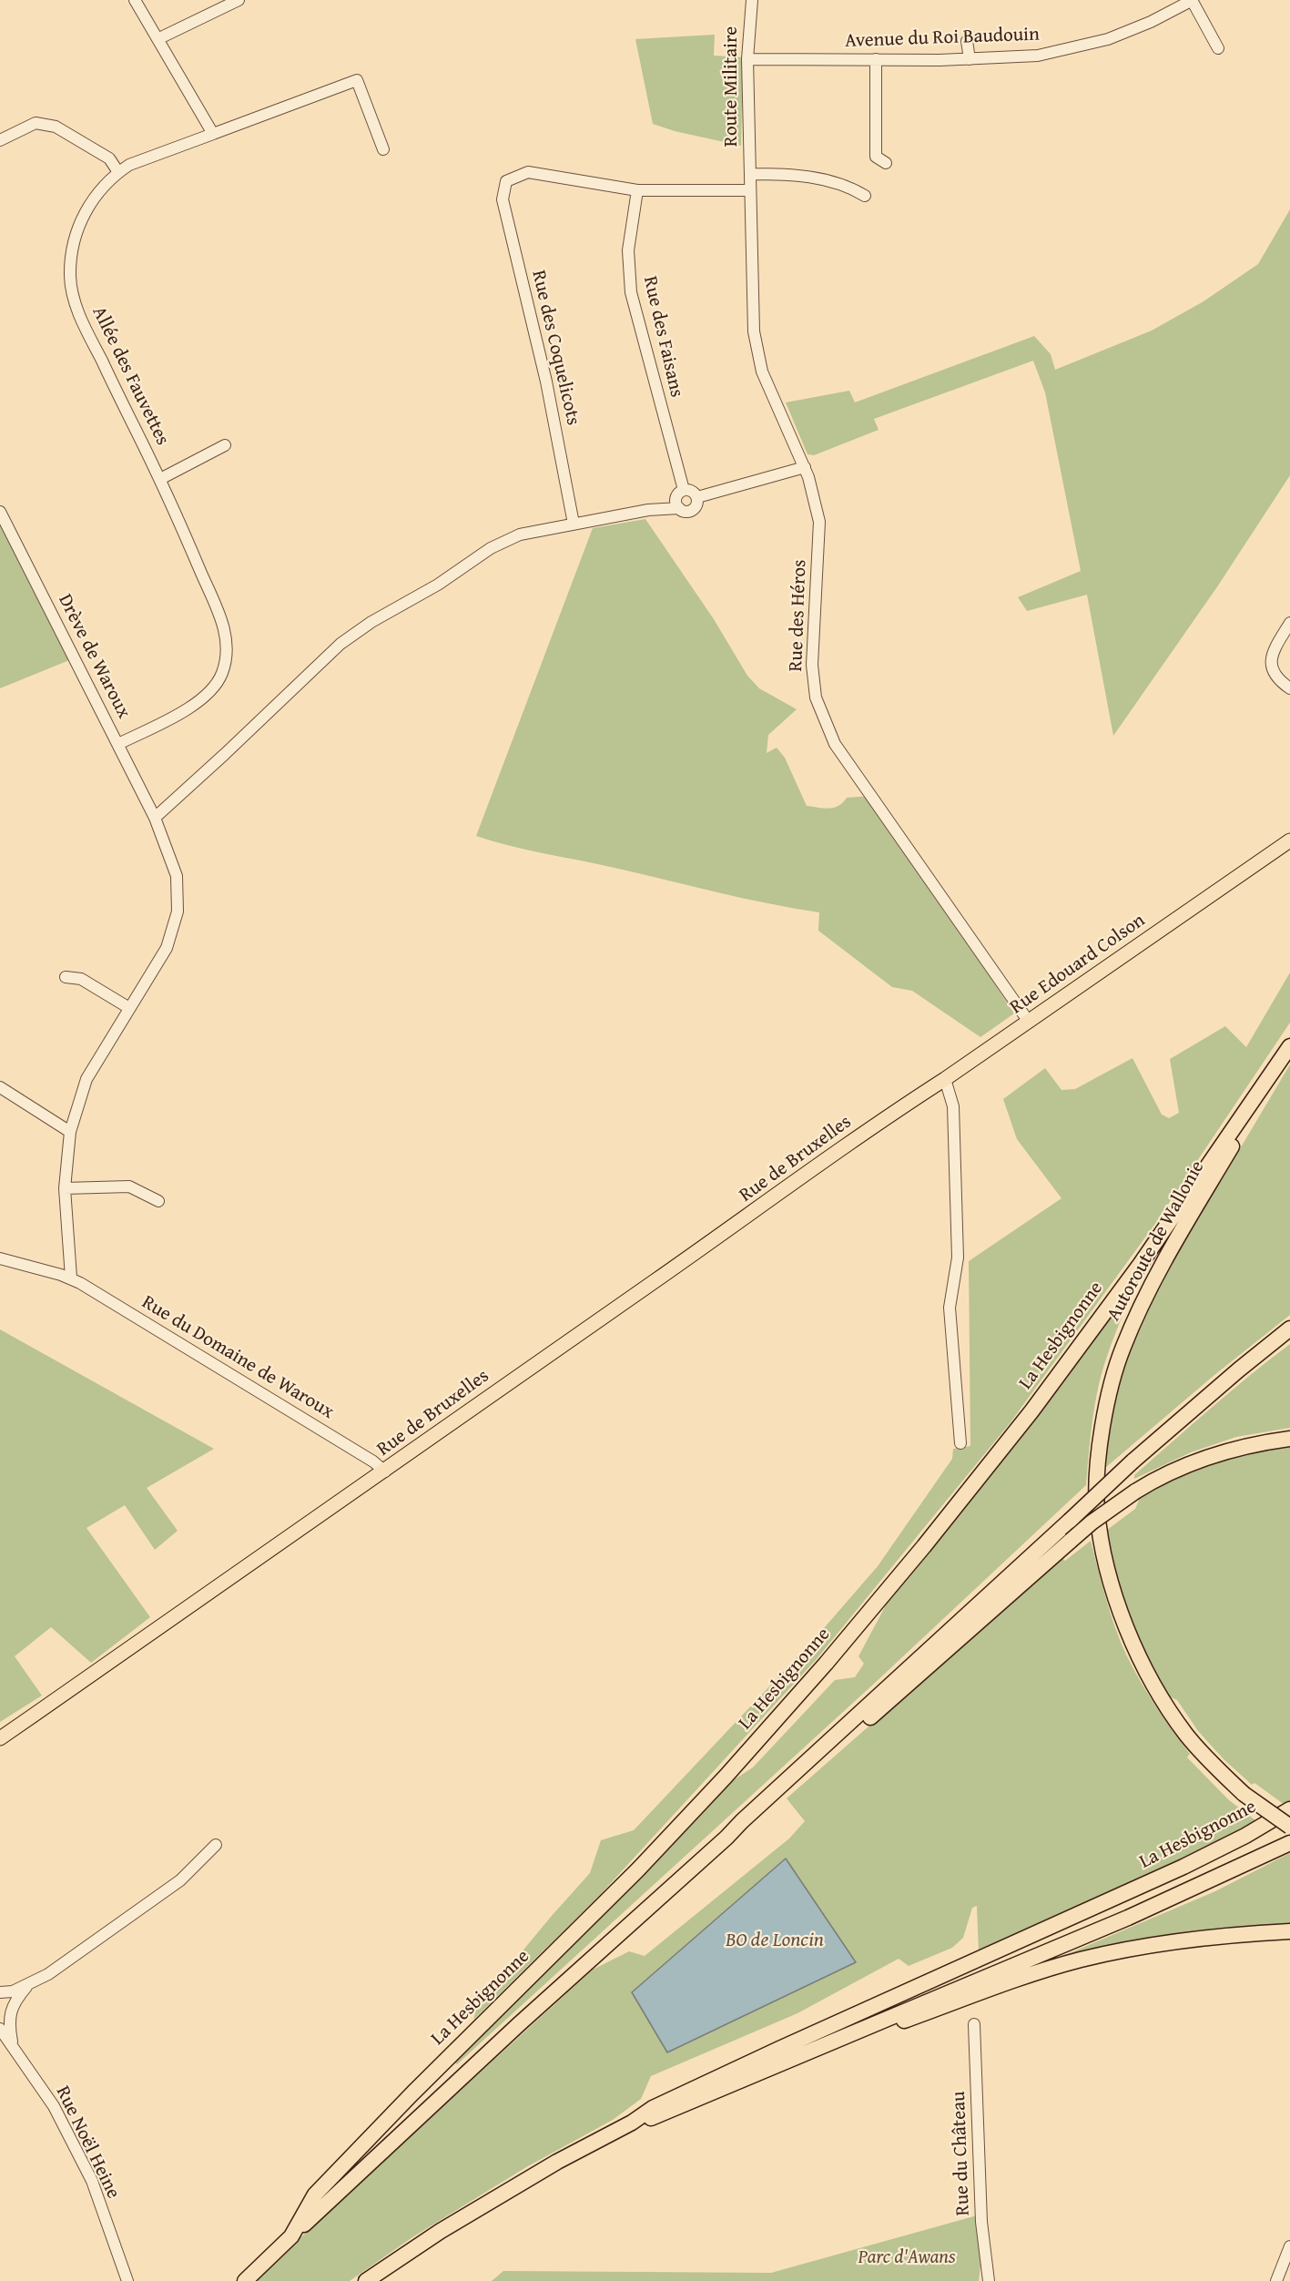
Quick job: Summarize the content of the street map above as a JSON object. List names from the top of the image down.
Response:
{
  "streets": {
    "highway": ["Autoroute de Wallonie", "La Hesbignonne"],
    "main road": ["Rue Edouard Colson", "Rue de Bruxelles"],
    "street": [
      "Avenue du Roi Baudouin",
      "Route Militaire",
      "Rue des Faisans",
      "Rue des Coquelicots",
      "Allée des Fauvettes",
      "Rue des Héros",
      "Drève de Waroux",
      "Rue du Domaine de Waroux",
      "Rue Noël Heine",
      "Rue du Château"
    ]
  },
  "crossings": [
    ["Avenue du Roi Baudouin", "Route Militaire"],
    ["Route Militaire", "Rue des Héros"],
    ["Rue des Faisans", "Rue des Coquelicots"],
    ["Allée des Fauvettes", "Drève de Waroux"],
    ["Rue des Héros", "Rue Edouard Colson"],
    ["Rue Edouard Colson", "Rue de Bruxelles"],
    ["Rue de Bruxelles", "Rue du Domaine de Waroux"],
    ["Autoroute de Wallonie", "La Hesbignonne"]
  ],
  "water": ["BO de Loncin"],
  "parks": ["Parc d'Awans"]
}
